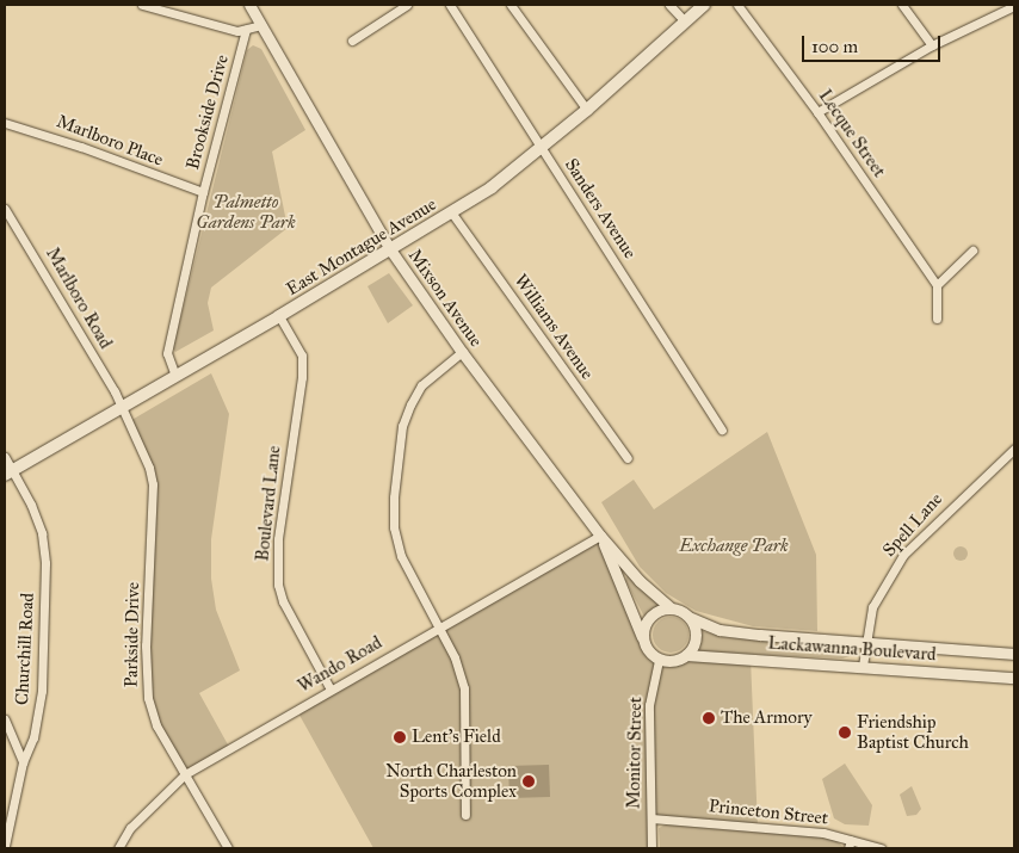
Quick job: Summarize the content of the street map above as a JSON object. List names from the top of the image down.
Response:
{
  "streets": {
    "main road": ["East Montague Avenue"],
    "street": [
      "Brookside Drive",
      "Lecque Street",
      "Marlboro Place",
      "Sanders Avenue",
      "Marlboro Road",
      "Mixson Avenue",
      "Williams Avenue",
      "Boulevard Lane",
      "Spell Lane",
      "Parkside Drive",
      "Churchill Road",
      "Lackawanna Boulevard",
      "Wando Road",
      "Monitor Street",
      "Princeton Street"
    ]
  },
  "crossings": [
    ["Brookside Drive", "Marlboro Place"],
    ["Brookside Drive", "East Montague Avenue"],
    ["Sanders Avenue", "East Montague Avenue"],
    ["East Montague Avenue", "Marlboro Road"],
    ["East Montague Avenue", "Mixson Avenue"],
    ["East Montague Avenue", "Williams Avenue"],
    ["East Montague Avenue", "Boulevard Lane"],
    ["East Montague Avenue", "Parkside Drive"],
    ["East Montague Avenue", "Churchill Road"],
    ["Marlboro Road", "Parkside Drive"],
    ["Mixson Avenue", "Wando Road"],
    ["Boulevard Lane", "Wando Road"],
    ["Spell Lane", "Lackawanna Boulevard"],
    ["Parkside Drive", "Wando Road"],
    ["Lackawanna Boulevard", "Monitor Street"],
    ["Monitor Street", "Princeton Street"]
  ],
  "parks": ["Palmetto Gardens Park", "Exchange Park"],
  "places": [
    "The Armory",
    "Friendship Baptist Church",
    "Lent's Field",
    "North Charleston Sports Complex"
  ],
  "scale_bar": "100 m"
}
